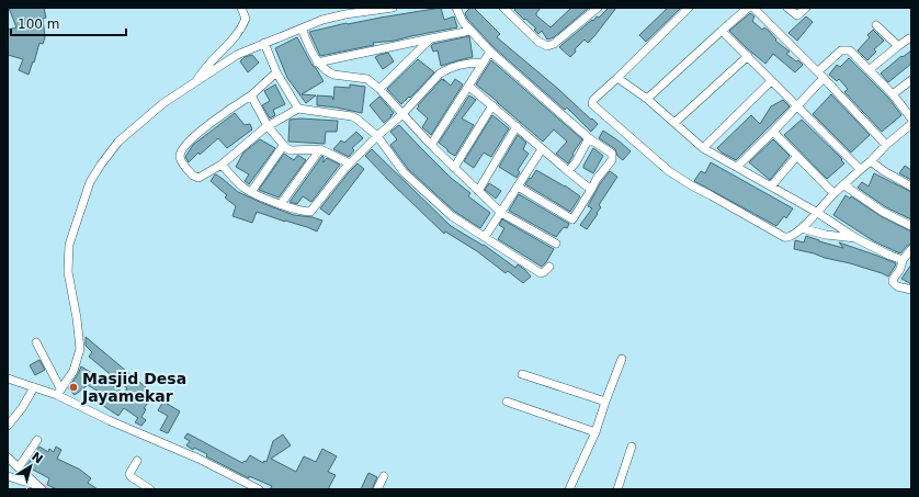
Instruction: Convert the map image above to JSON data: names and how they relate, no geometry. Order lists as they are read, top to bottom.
{
  "places": ["Masjid Desa Jayamekar"],
  "scale_bar": "100 m",
  "north": "top right"
}
